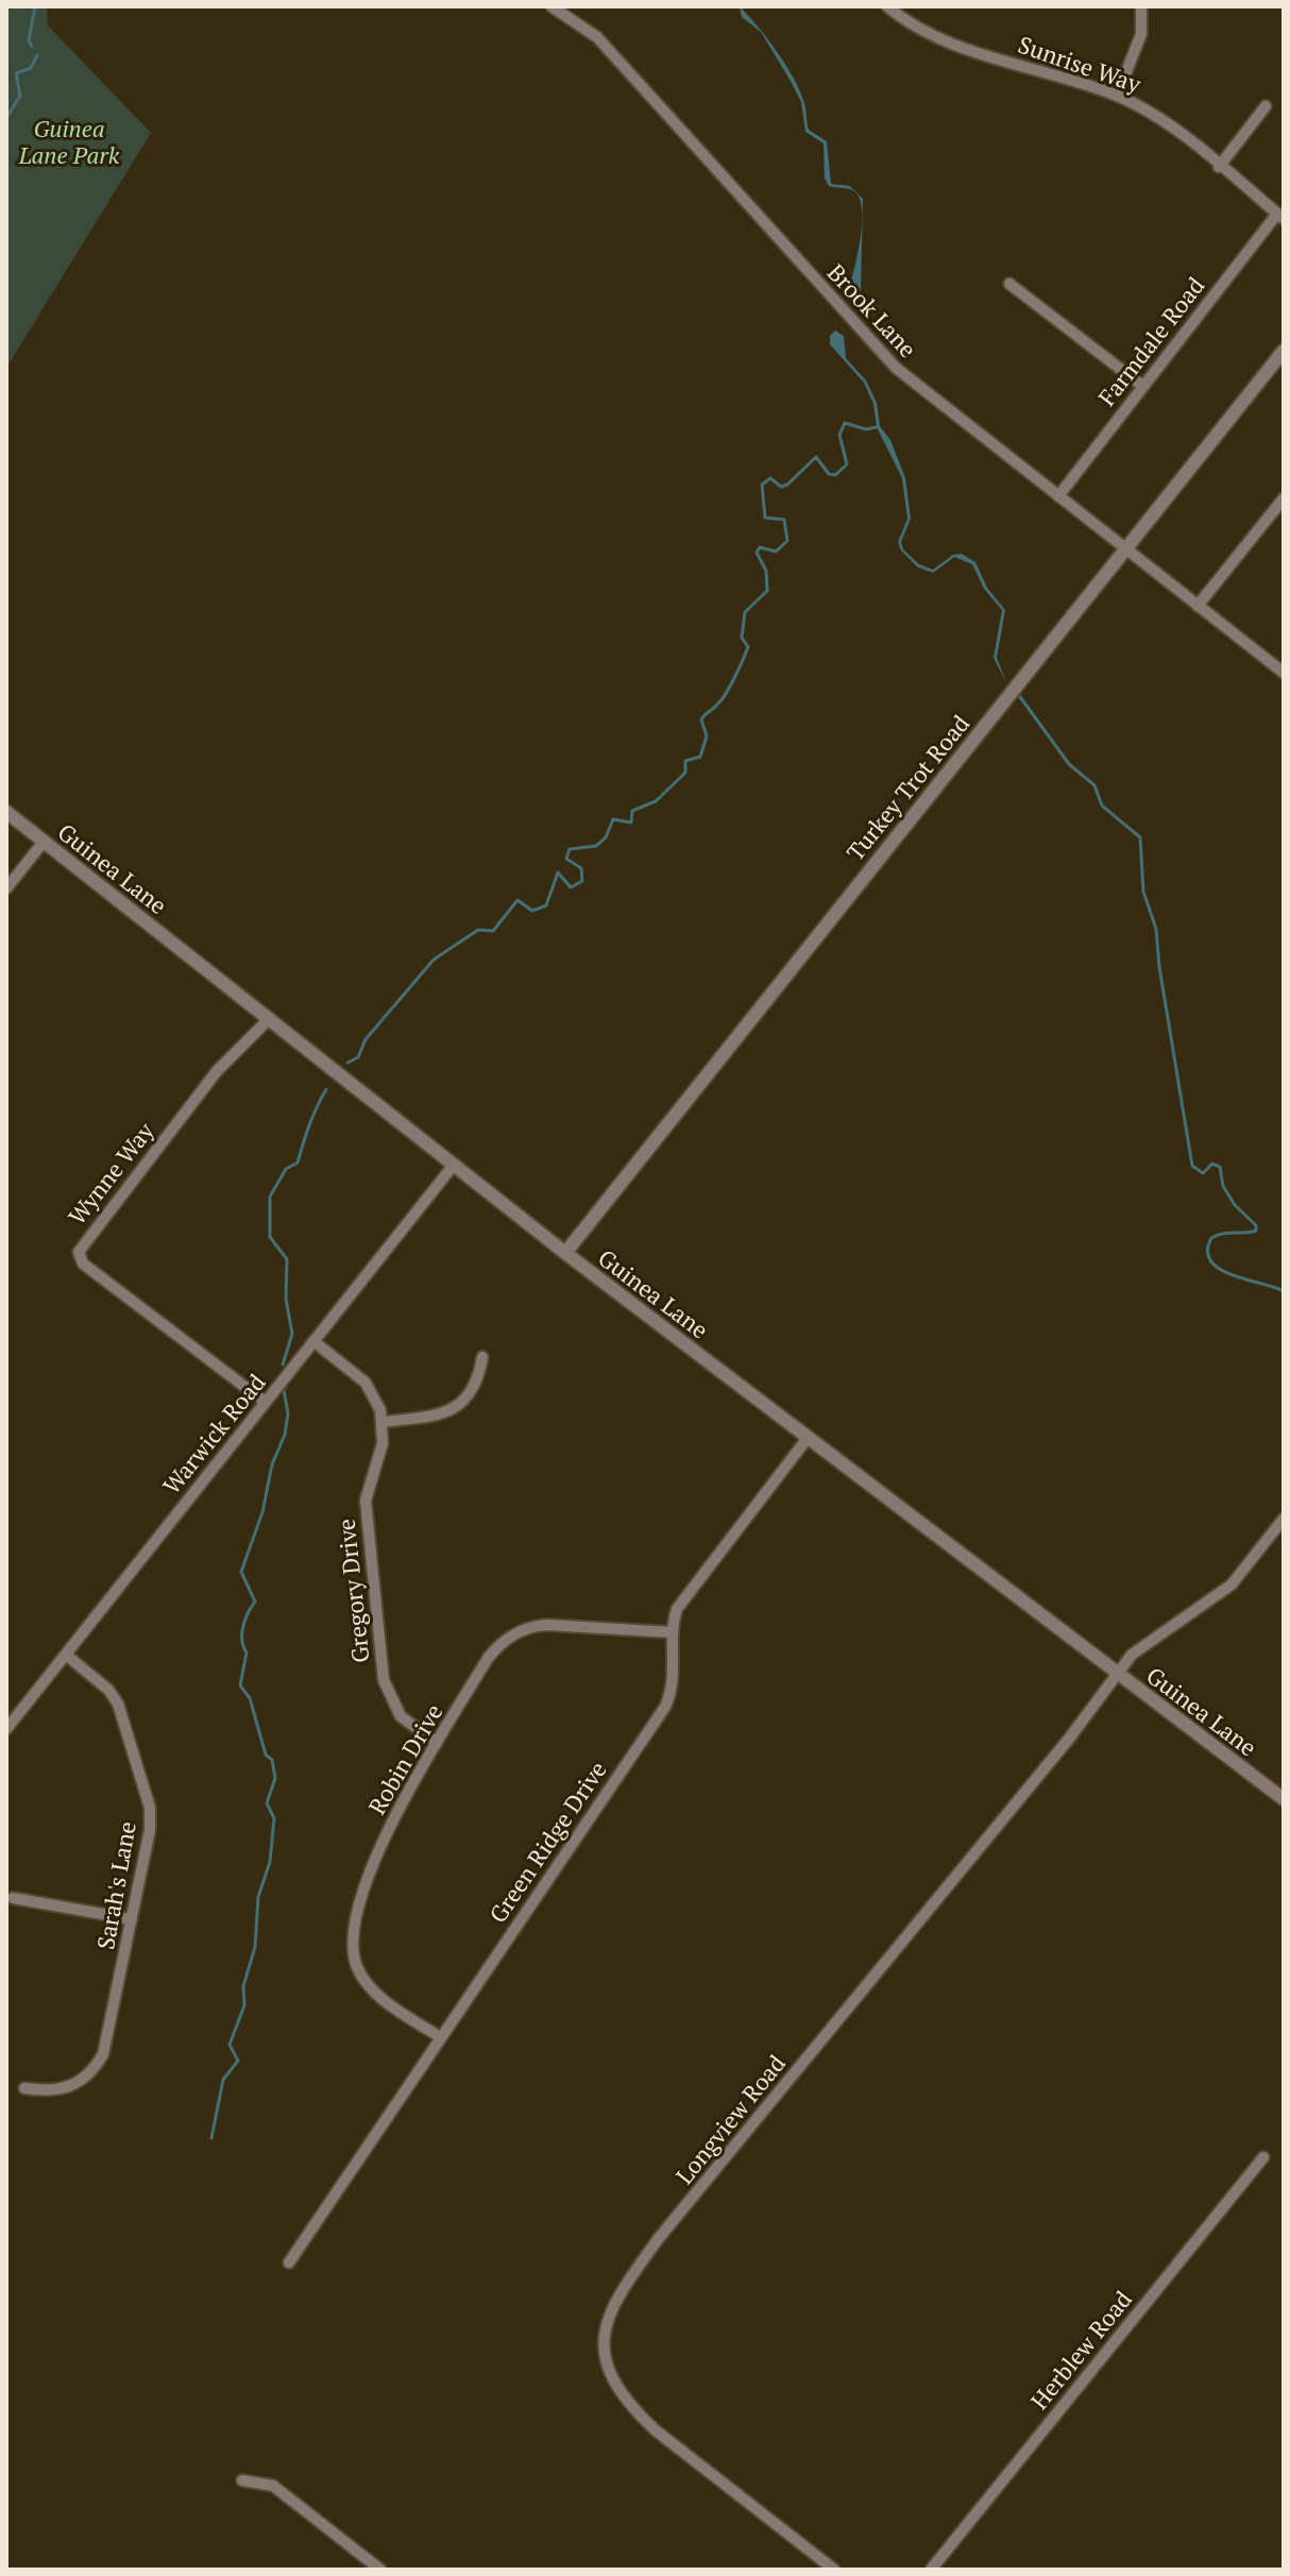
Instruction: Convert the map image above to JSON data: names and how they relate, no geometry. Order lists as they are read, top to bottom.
{
  "streets": {
    "street": [
      "Sunrise Way",
      "Brook Lane",
      "Farmdale Road",
      "Turkey Trot Road",
      "Guinea Lane",
      "Wynne Way",
      "Warwick Road",
      "Gregory Drive",
      "Robin Drive",
      "Green Ridge Drive",
      "Sarah's Lane",
      "Longview Road",
      "Herblew Road"
    ]
  },
  "crossings": [
    ["Sunrise Way", "Farmdale Road"],
    ["Brook Lane", "Farmdale Road"],
    ["Brook Lane", "Turkey Trot Road"],
    ["Turkey Trot Road", "Guinea Lane"],
    ["Guinea Lane", "Wynne Way"],
    ["Guinea Lane", "Warwick Road"],
    ["Guinea Lane", "Green Ridge Drive"],
    ["Guinea Lane", "Longview Road"],
    ["Wynne Way", "Warwick Road"],
    ["Warwick Road", "Sarah's Lane"],
    ["Gregory Drive", "Robin Drive"],
    ["Robin Drive", "Green Ridge Drive"]
  ],
  "parks": ["Guinea Lane Park"]
}
